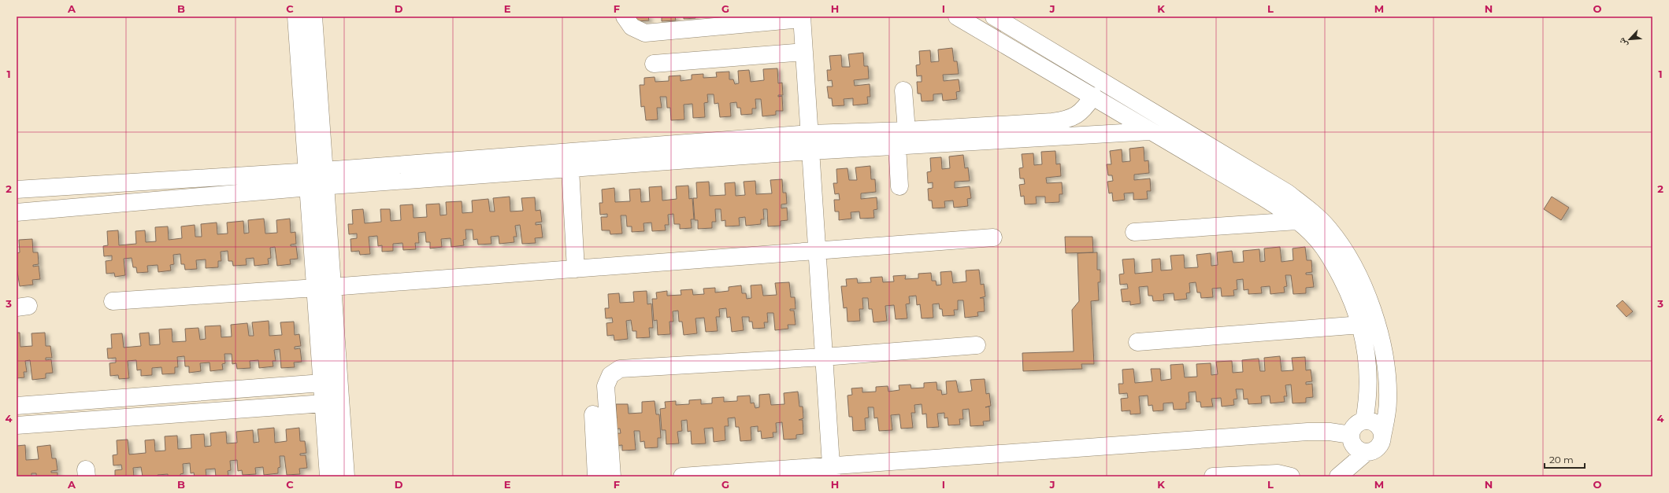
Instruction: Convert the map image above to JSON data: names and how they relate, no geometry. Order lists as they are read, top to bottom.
{
  "scale_bar": "20 m",
  "north": "bottom left",
  "grid": {
    "columns": [
      "A",
      "B",
      "C",
      "D",
      "E",
      "F",
      "G",
      "H",
      "I",
      "J",
      "K",
      "L",
      "M",
      "N",
      "O"
    ],
    "rows": [
      "1",
      "2",
      "3",
      "4"
    ]
  }
}
